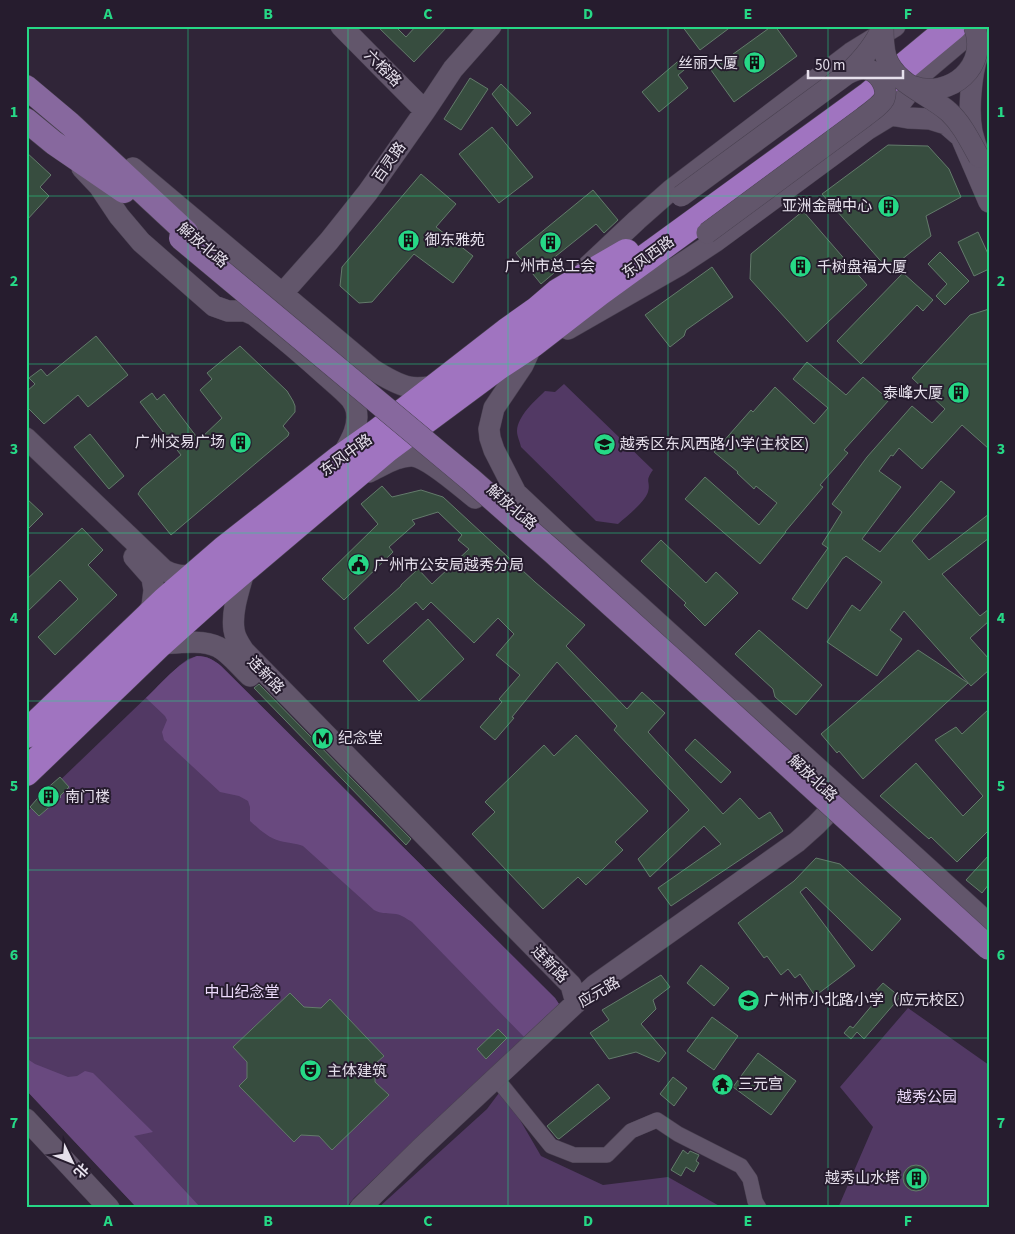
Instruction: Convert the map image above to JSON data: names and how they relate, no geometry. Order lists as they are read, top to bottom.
{
  "streets": {
    "highway": ["东风西路", "东风中路"],
    "main road": ["解放北路"],
    "street": [
      "六榕路",
      "百灵路",
      "连新路",
      "应元路"
    ]
  },
  "crossings": [
    ["六榕路", "百灵路"],
    ["解放北路", "东风西路"],
    ["解放北路", "东风中路"],
    ["解放北路", "应元路"],
    ["东风西路", "东风中路"],
    ["东风中路", "连新路"],
    ["连新路", "应元路"]
  ],
  "parks": ["中山纪念堂", "越秀公园"],
  "places": {
    "building": [
      "丝丽大厦",
      "亚洲金融中心",
      "御东雅苑",
      "广州市总工会",
      "千树盘福大厦",
      "泰峰大厦",
      "广州交易广场",
      "南门楼",
      "越秀山水塔"
    ],
    "school or university": ["越秀区东风西路小学(主校区)", "广州市小北路小学（应元校区）"],
    "public building": ["广州市公安局越秀分局"],
    "metro station": ["纪念堂"],
    "theatre": ["主体建筑"],
    "temple": ["三元宫"]
  },
  "scale_bar": "50 m",
  "north": "bottom right",
  "grid": {
    "columns": [
      "A",
      "B",
      "C",
      "D",
      "E",
      "F"
    ],
    "rows": [
      "1",
      "2",
      "3",
      "4",
      "5",
      "6",
      "7"
    ]
  }
}
